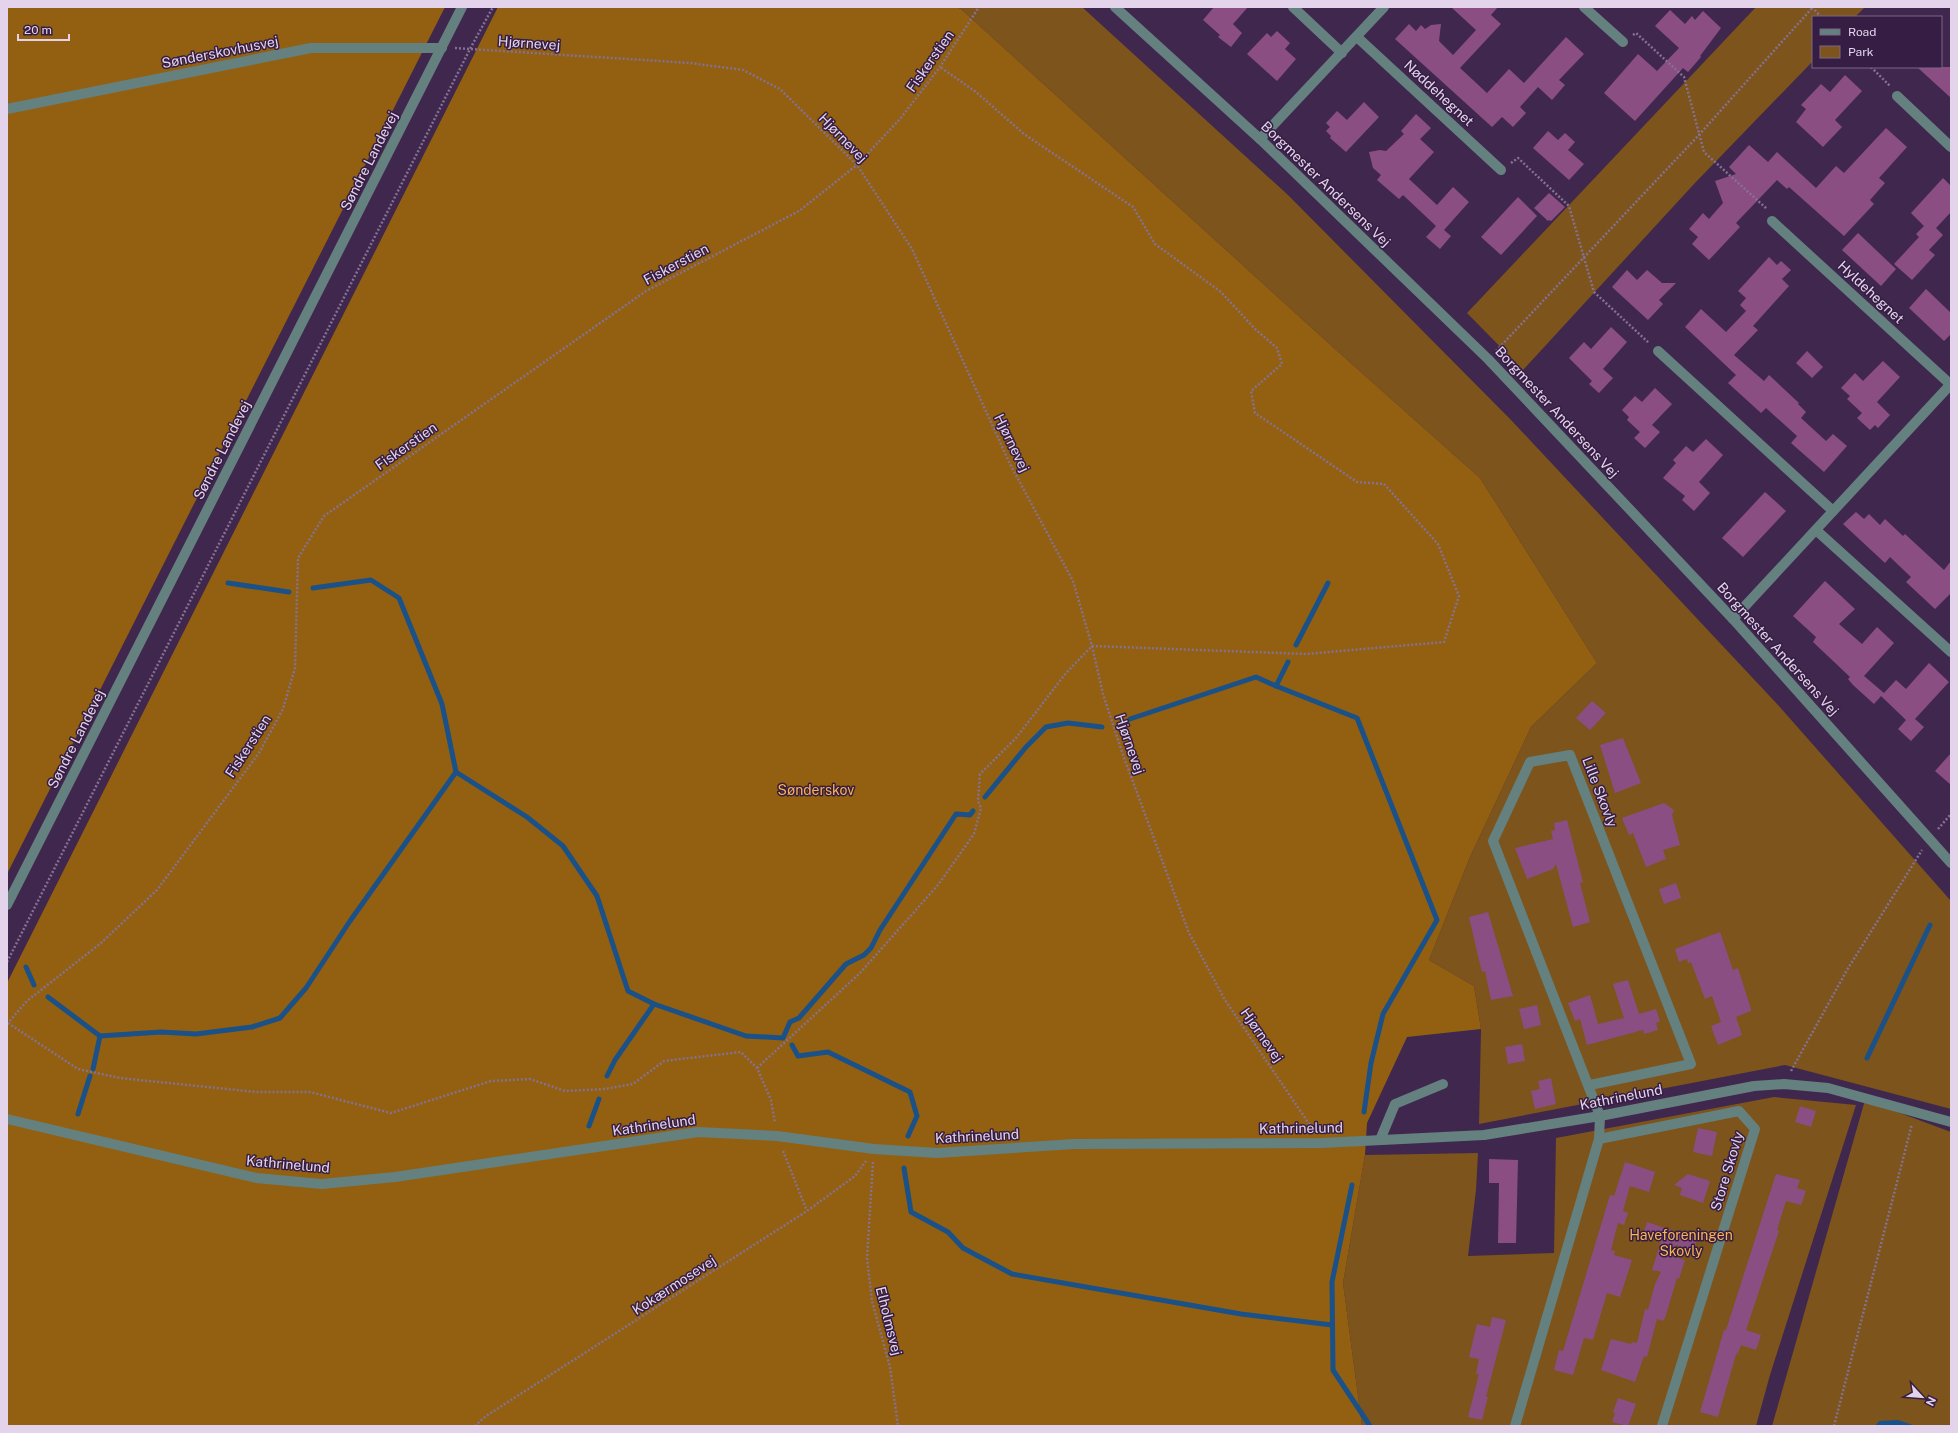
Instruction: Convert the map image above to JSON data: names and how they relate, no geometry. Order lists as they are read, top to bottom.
{
  "streets": {
    "street": [
      "Sønderskovhusvej",
      "Nøddehegnet",
      "Søndre Landevej",
      "Borgmester Andersens Vej",
      "Hyldehegnet",
      "Lille Skovly",
      "Kathrinelund",
      "Store Skovly"
    ],
    "path": [
      "Hjørnevej",
      "Fiskerstien",
      "Kokærmosevej",
      "Elholmsvej"
    ]
  },
  "crossings": [
    ["Hjørnevej", "Sønderskovhusvej"],
    ["Hjørnevej", "Fiskerstien"],
    ["Hjørnevej", "Søndre Landevej"],
    ["Hjørnevej", "Kathrinelund"],
    ["Sønderskovhusvej", "Søndre Landevej"],
    ["Borgmester Andersens Vej", "Hyldehegnet"],
    ["Lille Skovly", "Kathrinelund"],
    ["Kathrinelund", "Kokærmosevej"],
    ["Kathrinelund", "Elholmsvej"],
    ["Kokærmosevej", "Elholmsvej"]
  ],
  "parks": ["Sønderskov", "Haveforeningen Skovly"],
  "legend": ["Road", "Park"],
  "scale_bar": "20 m",
  "north": "bottom right"
}
